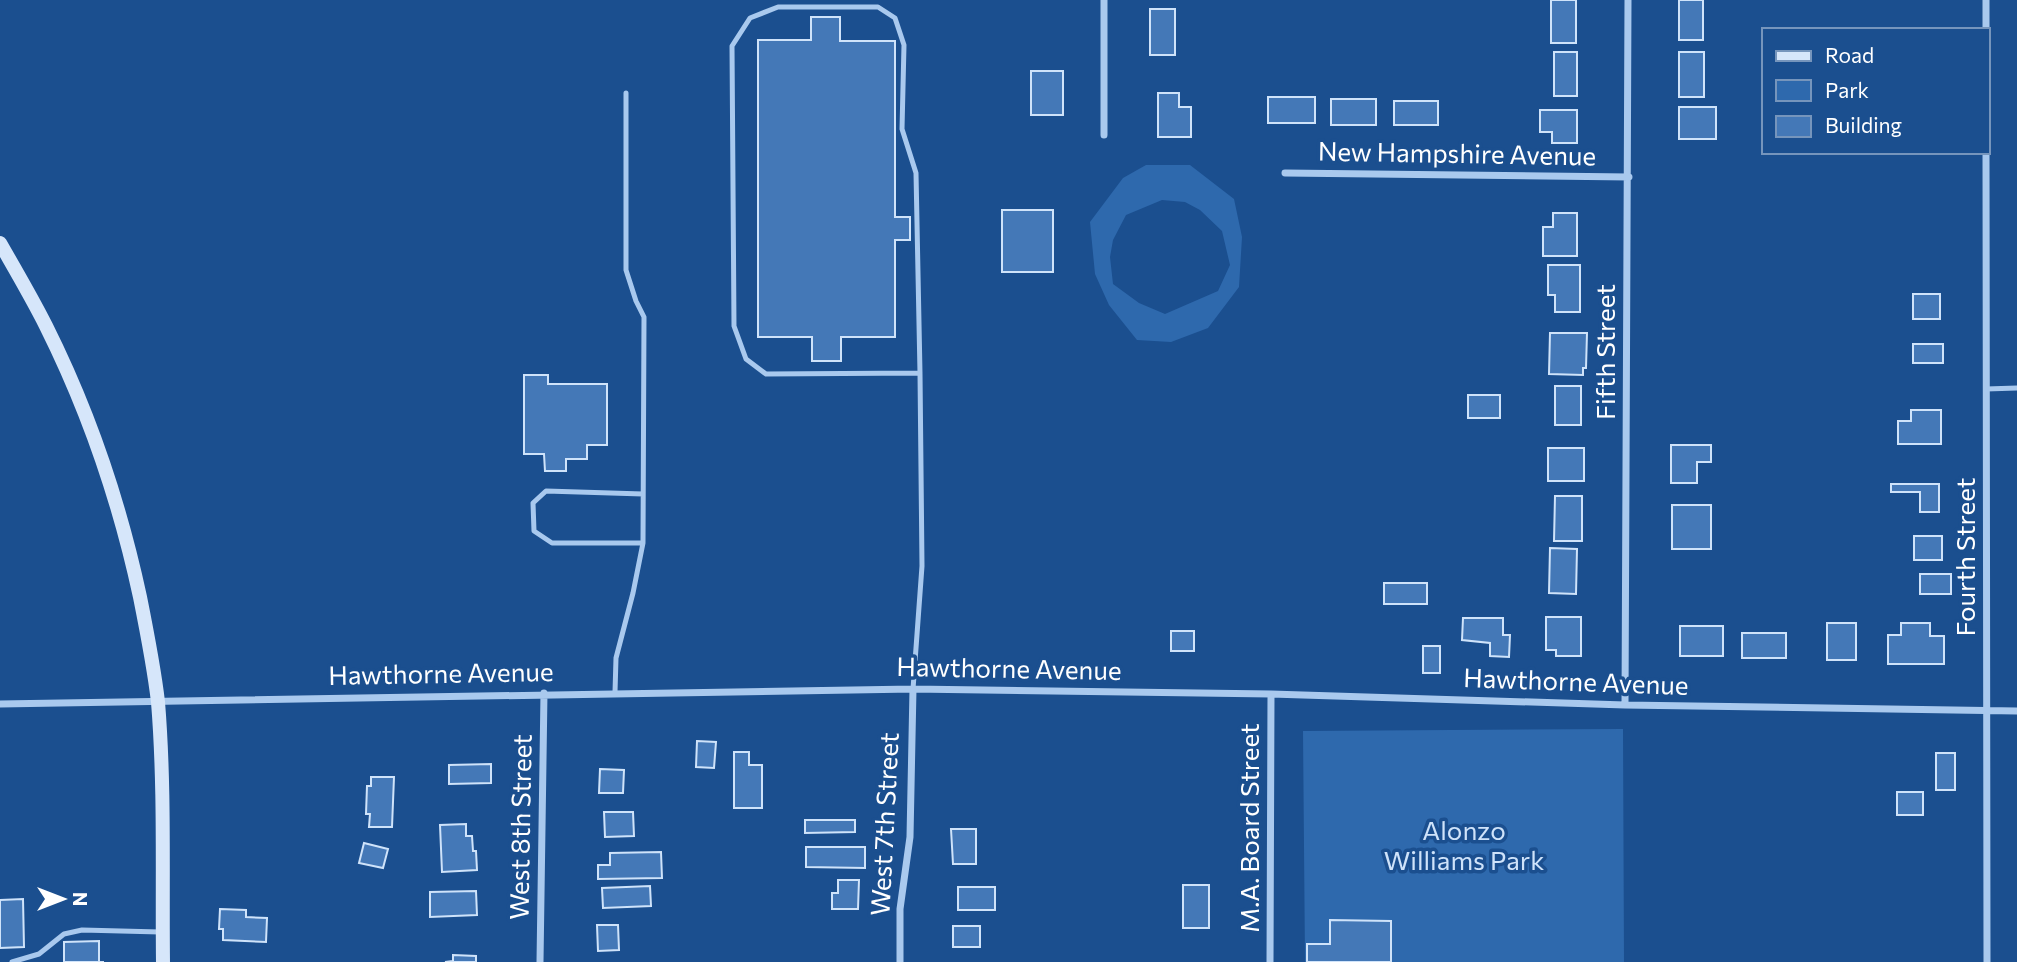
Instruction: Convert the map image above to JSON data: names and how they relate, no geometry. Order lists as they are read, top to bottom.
{
  "streets": {
    "street": [
      "New Hampshire Avenue",
      "Fifth Street",
      "Fourth Street",
      "Hawthorne Avenue",
      "West 7th Street",
      "West 8th Street",
      "M.A. Board Street"
    ]
  },
  "crossings": [
    ["New Hampshire Avenue", "Fifth Street"],
    ["Fifth Street", "Hawthorne Avenue"],
    ["Fourth Street", "Hawthorne Avenue"],
    ["Hawthorne Avenue", "West 7th Street"],
    ["Hawthorne Avenue", "West 8th Street"],
    ["Hawthorne Avenue", "M.A. Board Street"]
  ],
  "parks": ["Alonzo Williams Park"],
  "legend": ["Road", "Park", "Building"],
  "north": "right"
}
